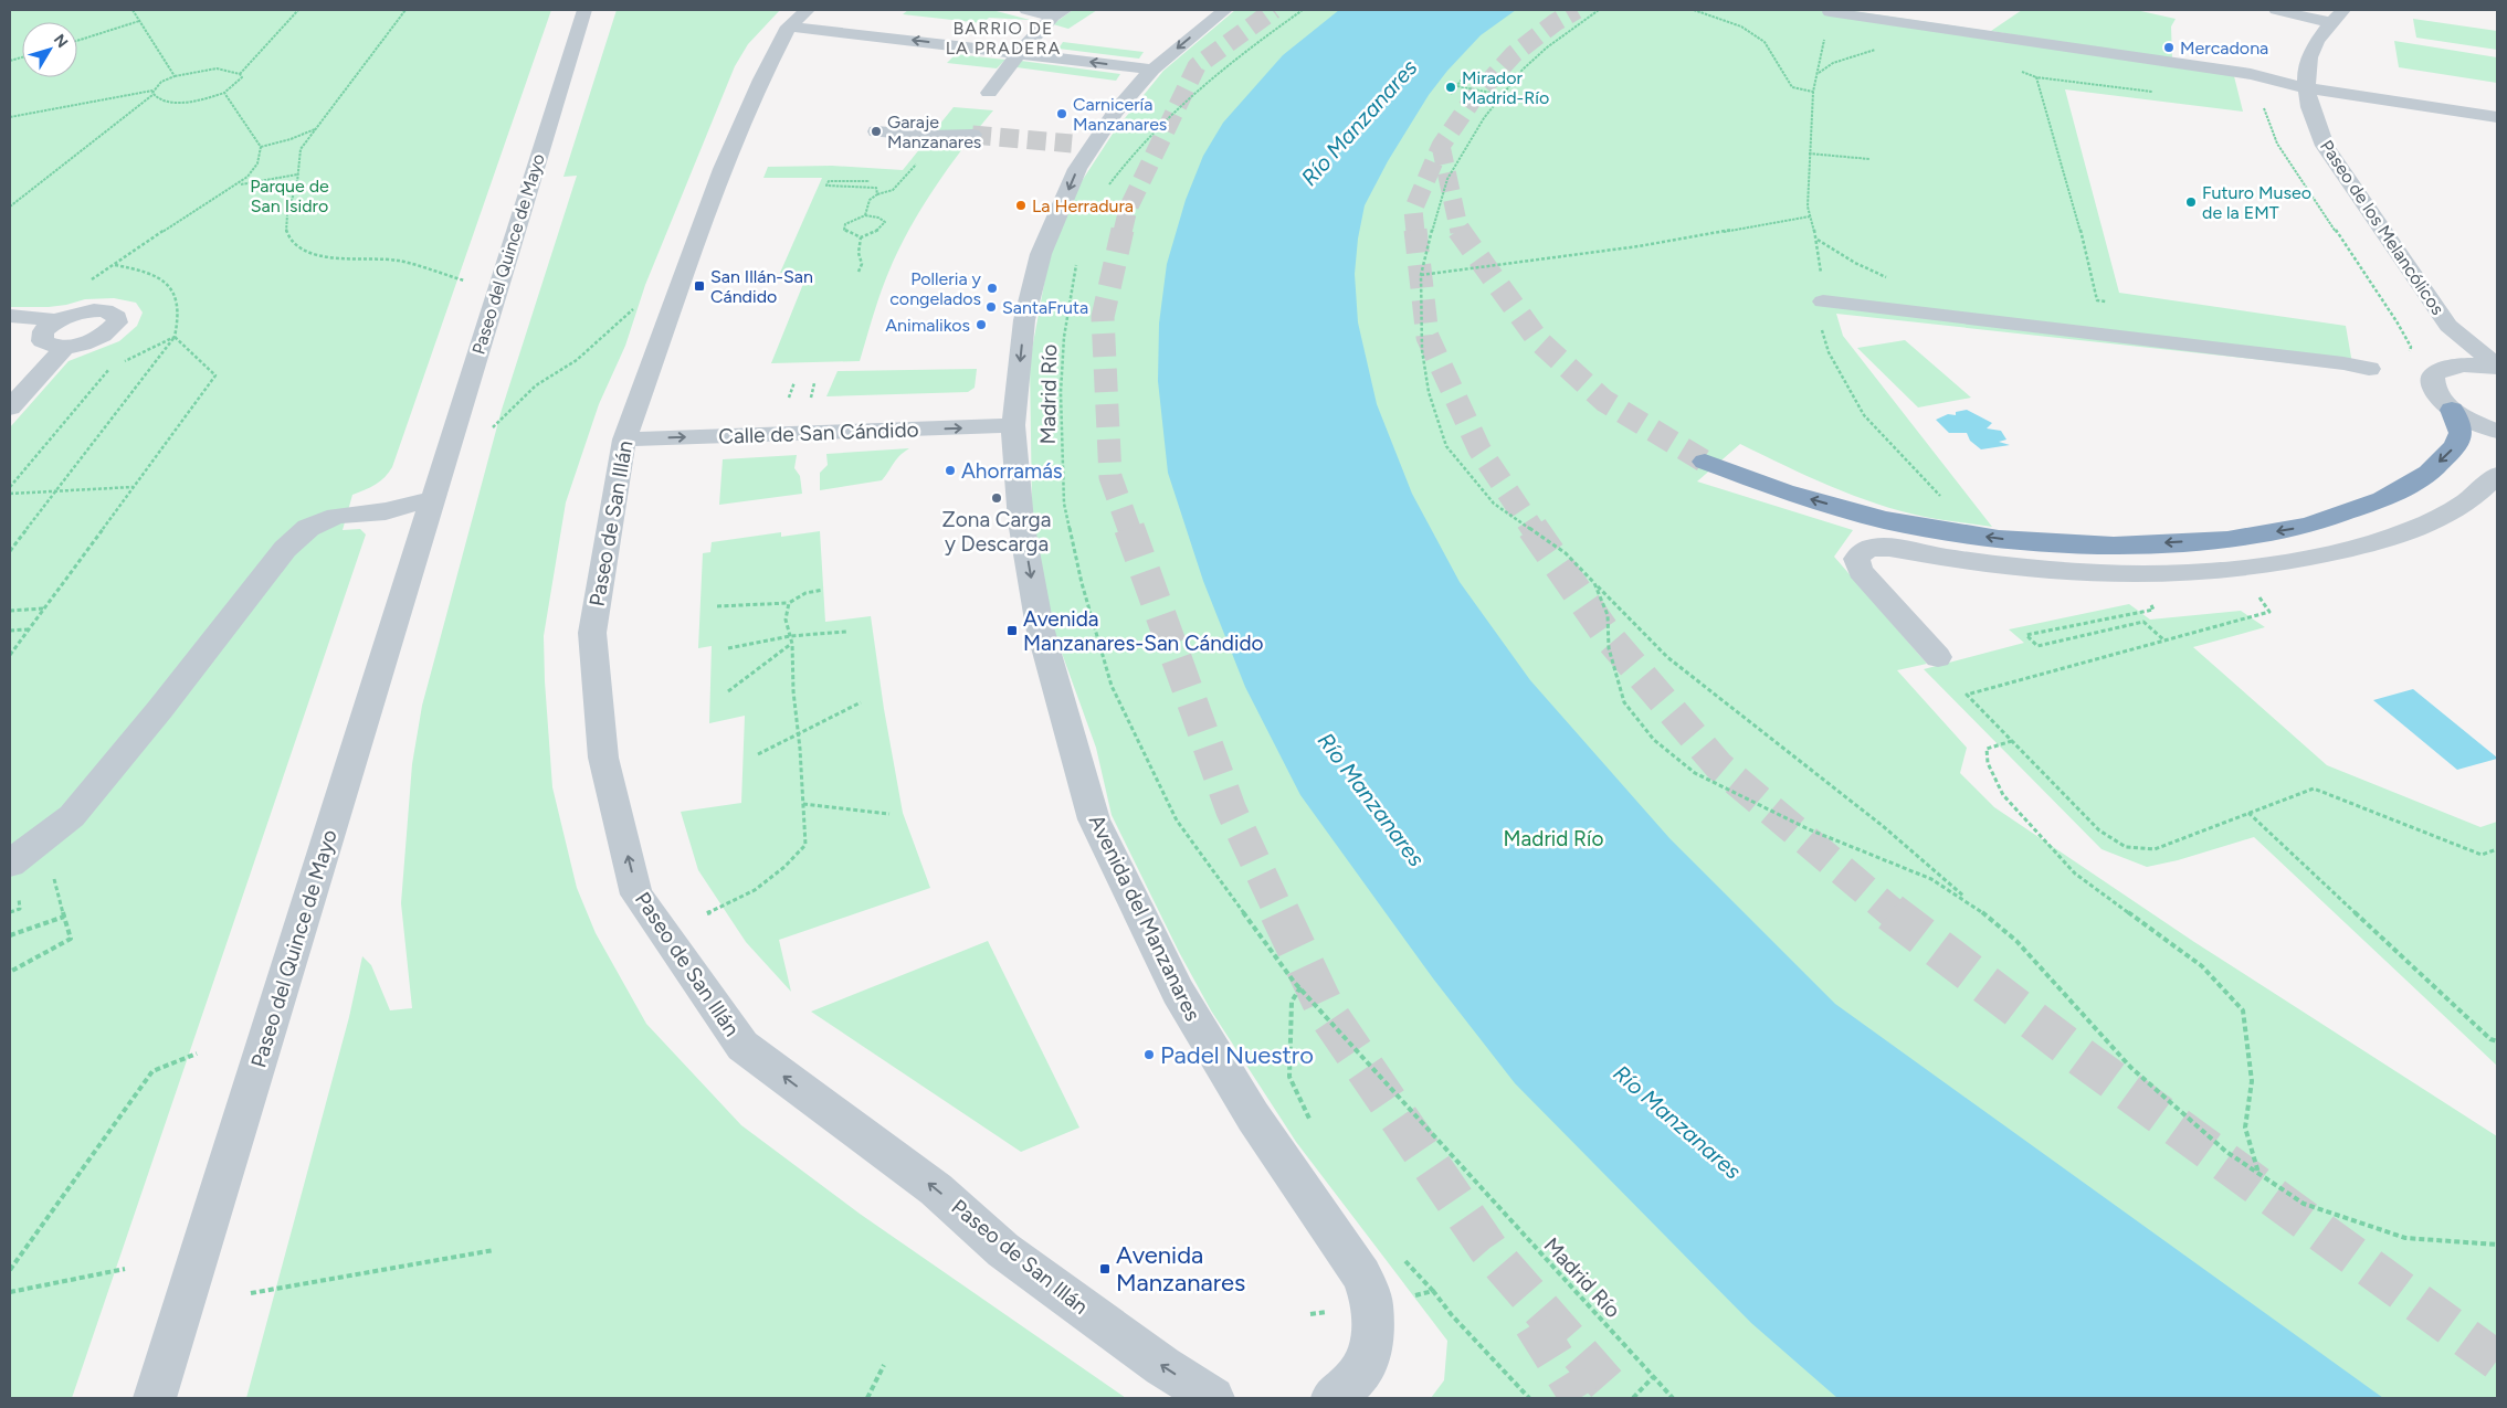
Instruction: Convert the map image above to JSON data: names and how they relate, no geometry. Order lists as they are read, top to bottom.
{
  "streets": {
    "street": [
      "Paseo de los Melancólicos",
      "Paseo del Quince de Mayo",
      "Calle de San Cándido",
      "Paseo de San Illán",
      "Avenida del Manzanares"
    ],
    "path": ["Madrid Río"]
  },
  "crossings": [
    ["Calle de San Cándido", "Paseo de San Illán"],
    ["Calle de San Cándido", "Avenida del Manzanares"]
  ],
  "one_way": ["Calle de San Cándido", "Paseo de San Illán", "Avenida del Manzanares"],
  "districts": ["BARRIO DE LA PRADERA"],
  "water": ["Río Manzanares"],
  "parks": ["Parque de San Isidro", "Madrid Río"],
  "places": {
    "other": [
      "Mercadona",
      "Mirador Madrid-Río",
      "Carnicería Manzanares",
      "Garaje Manzanares",
      "Futuro Museo de la EMT",
      "La Herradura",
      "Polleria y congelados",
      "SantaFruta",
      "Animalikos",
      "Ahorramás",
      "Zona Carga y Descarga",
      "Padel Nuestro"
    ],
    "transit": ["San Illán-San Cándido", "Avenida Manzanares-San Cándido", "Avenida Manzanares"]
  },
  "north": "top right"
}
